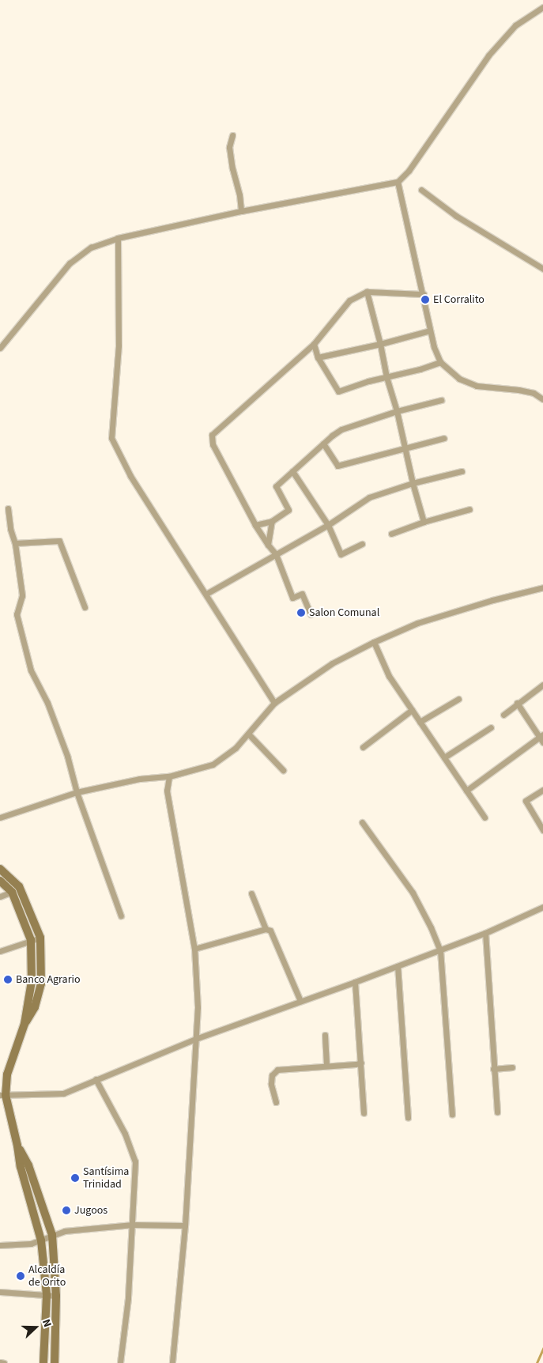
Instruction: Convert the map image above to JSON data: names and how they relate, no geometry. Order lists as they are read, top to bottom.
{
  "places": [
    "El Corralito",
    "Salon Comunal",
    "Banco Agrario",
    "Santísima Trinidad",
    "Jugoos",
    "Alcaldía de Orito"
  ],
  "north": "right"
}
